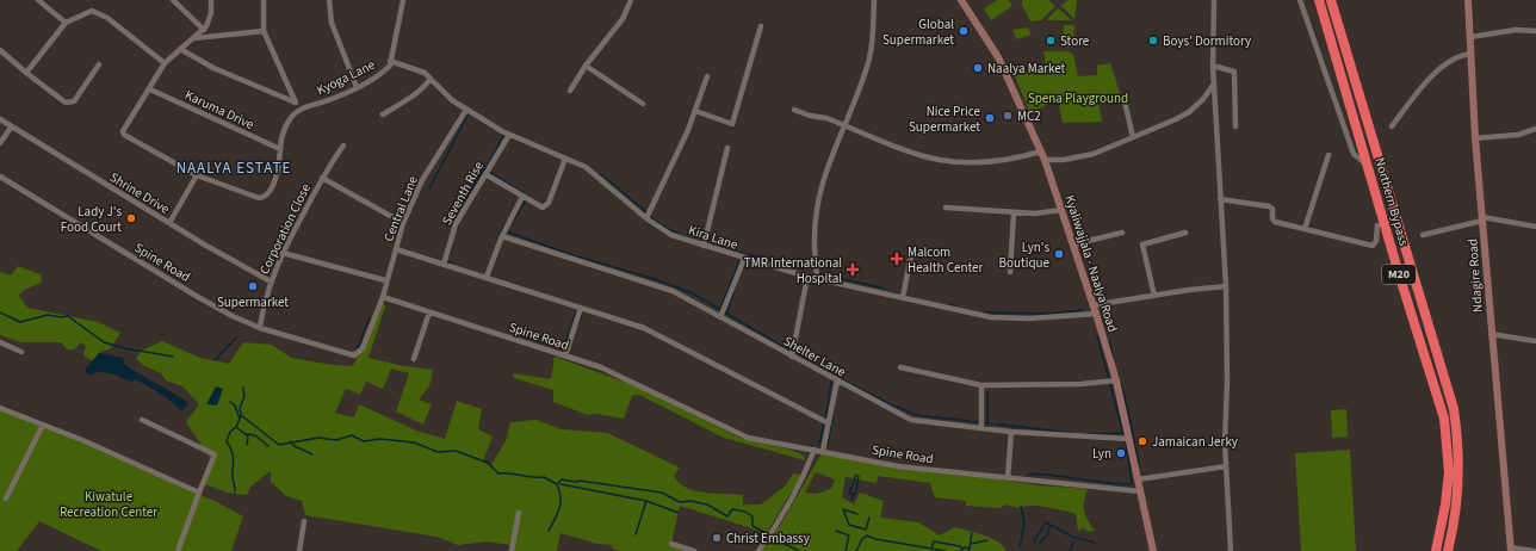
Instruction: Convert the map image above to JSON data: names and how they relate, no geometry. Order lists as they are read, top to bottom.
{
  "streets": {
    "highway": ["Northern Bypass", "M20"],
    "main road": ["Kyaliwajjala - Naalya Road", "Ndagire Road"],
    "street": [
      "Kyoga Lane",
      "Karuma Drive",
      "Shrine Drive",
      "Seventh Rise",
      "Central Lane",
      "Corporation Close",
      "Kira Lane",
      "Spine Road",
      "Shelter Lane"
    ]
  },
  "crossings": [
    ["Kyoga Lane", "Kira Lane"],
    ["Shrine Drive", "Corporation Close"],
    ["Seventh Rise", "Kira Lane"],
    ["Central Lane", "Kira Lane"],
    ["Central Lane", "Spine Road"],
    ["Corporation Close", "Spine Road"],
    ["Kira Lane", "Kyaliwajjala - Naalya Road"],
    ["Spine Road", "Kyaliwajjala - Naalya Road"],
    ["Kyaliwajjala - Naalya Road", "Shelter Lane"]
  ],
  "districts": ["NAALYA ESTATE"],
  "parks": ["Spena Playground", "Kiwatule Recreation Center"],
  "places": {
    "other": [
      "Global Supermarket",
      "Store",
      "Boys' Dormitory",
      "Naalya Market",
      "MC2",
      "Nice Price Supermarket",
      "Lady J's Food Court",
      "Lyn's Boutique",
      "Supermarket",
      "Jamaican Jerky",
      "Lyn",
      "Christ Embassy"
    ],
    "health": ["Malcom Health Center", "TMR International Hospital"]
  }
}
